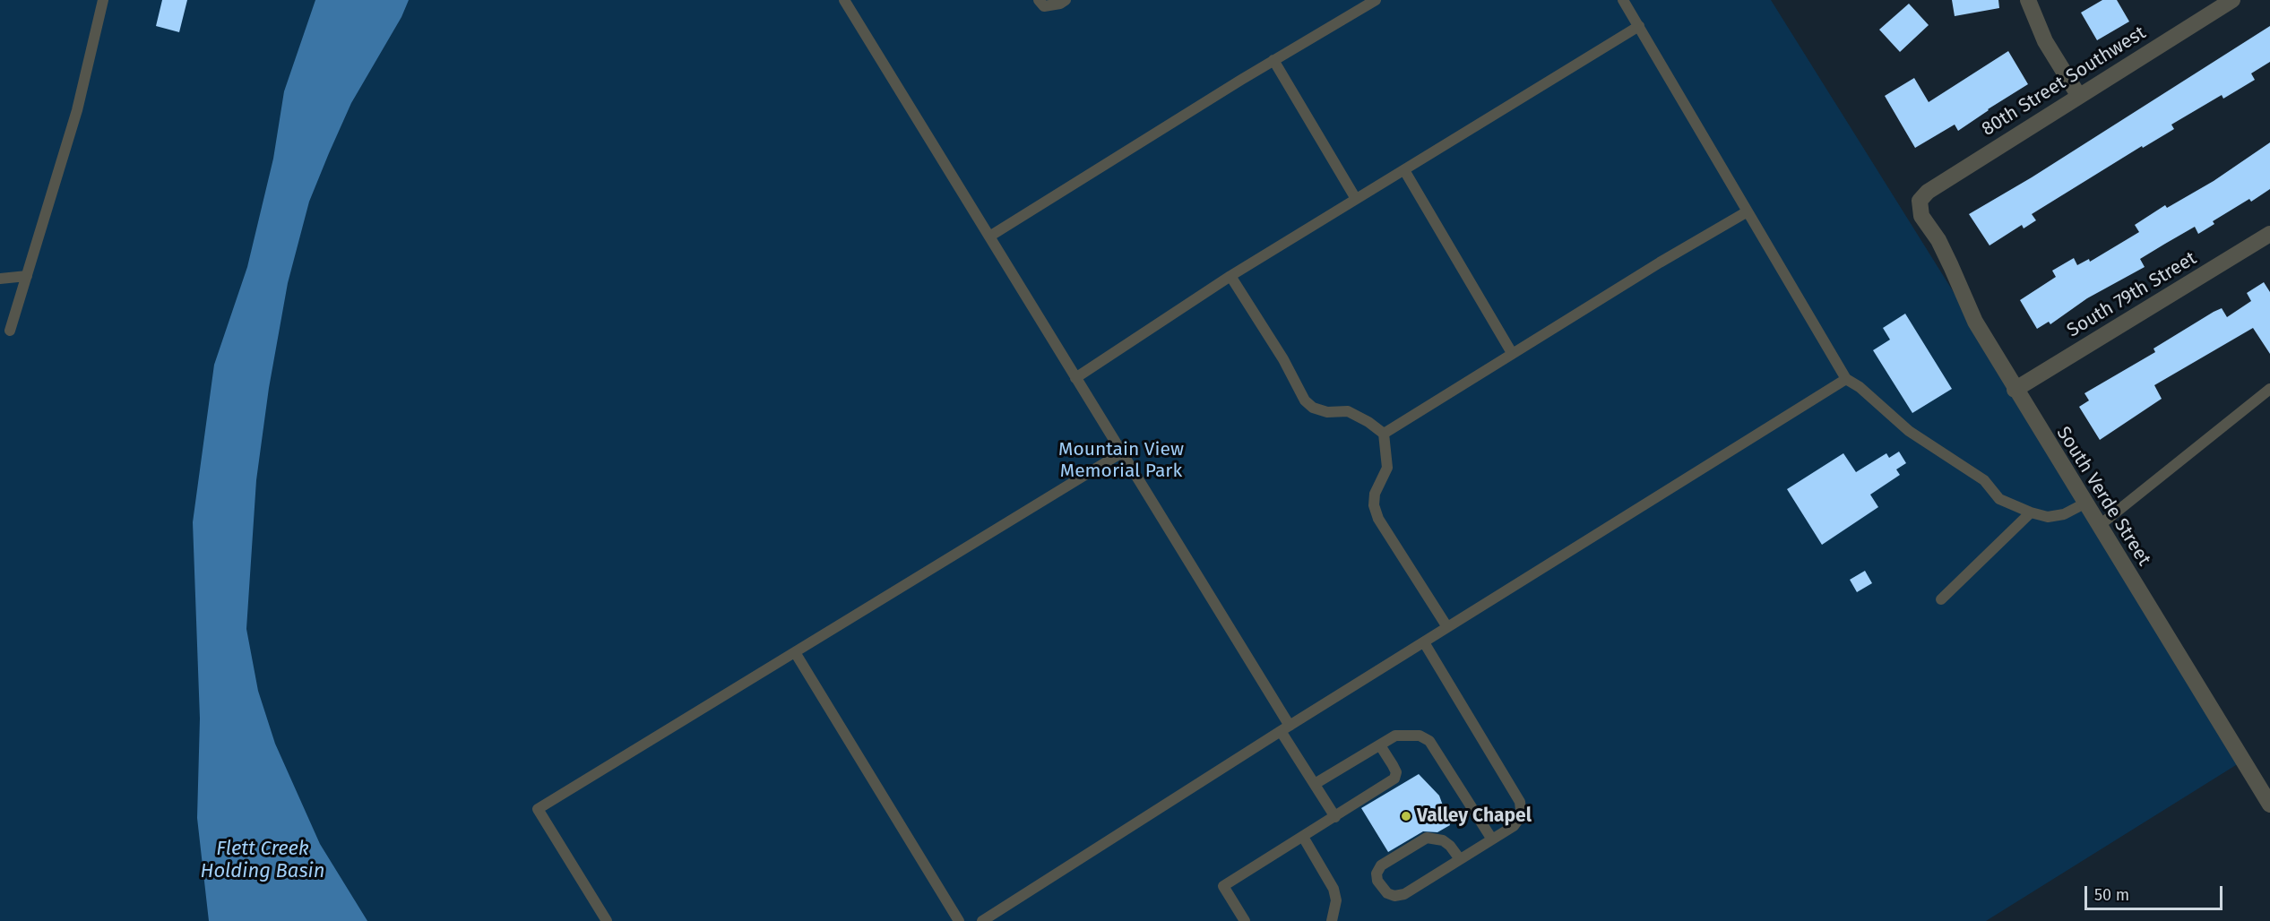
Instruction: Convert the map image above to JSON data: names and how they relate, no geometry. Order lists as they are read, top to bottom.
{
  "streets": {
    "street": ["80th Street Southwest", "South 79th Street", "South Verde Street"]
  },
  "crossings": [
    ["80th Street Southwest", "South Verde Street"],
    ["South 79th Street", "South Verde Street"]
  ],
  "water": ["Flett Creek Holding Basin"],
  "parks": ["Mountain View Memorial Park"],
  "places": ["Valley Chapel"],
  "scale_bar": "50 m"
}
